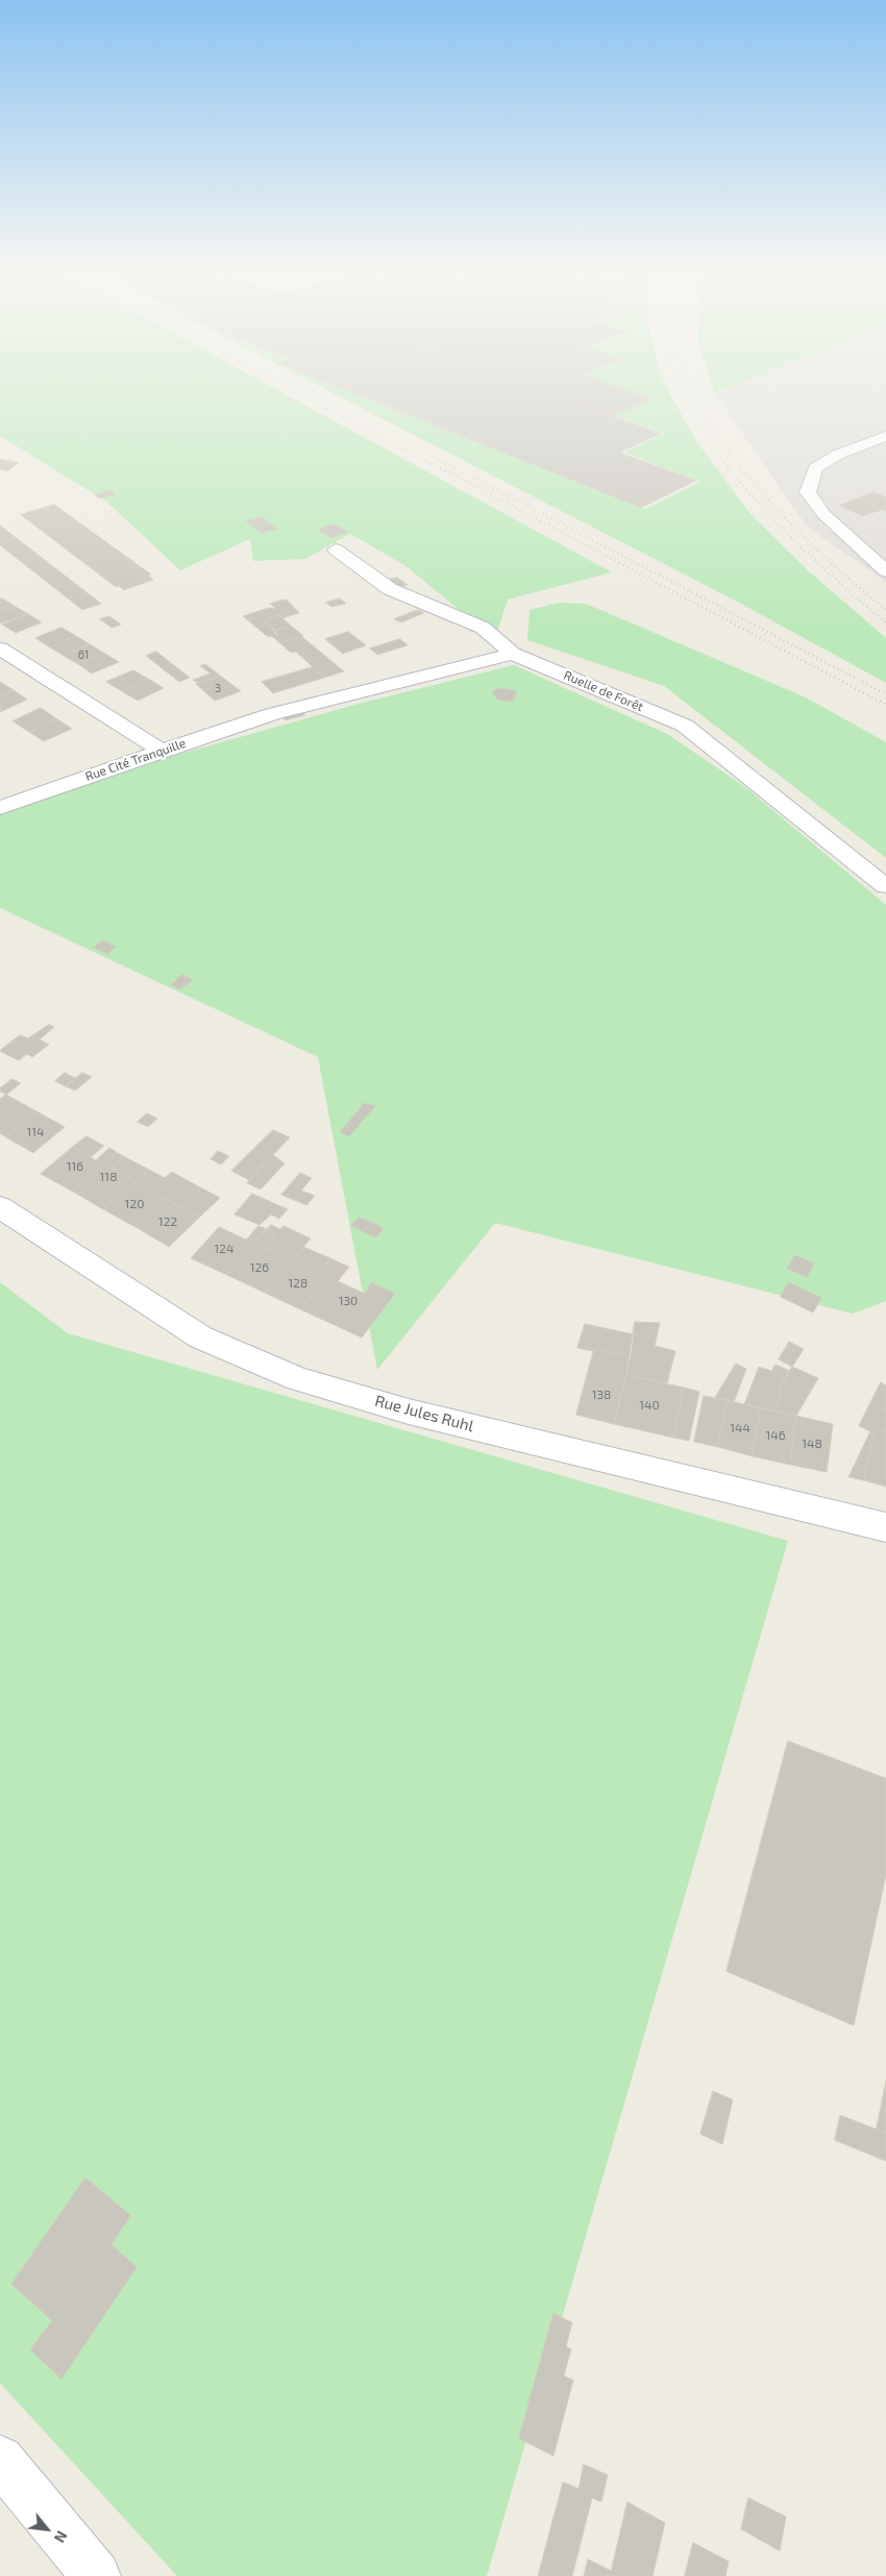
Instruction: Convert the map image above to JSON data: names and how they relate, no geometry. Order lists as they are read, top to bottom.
{
  "streets": {
    "street": ["Ruelle de Forêt", "Rue Cité Tranquille", "Rue Jules Ruhl"]
  },
  "crossings": [
    ["Ruelle de Forêt", "Rue Cité Tranquille"]
  ],
  "house_numbers": [
    "61",
    "3",
    "114",
    "116",
    "118",
    "120",
    "122",
    "124",
    "126",
    "128",
    "130",
    "138",
    "140",
    "144",
    "146",
    "148"
  ],
  "north": "bottom right"
}
